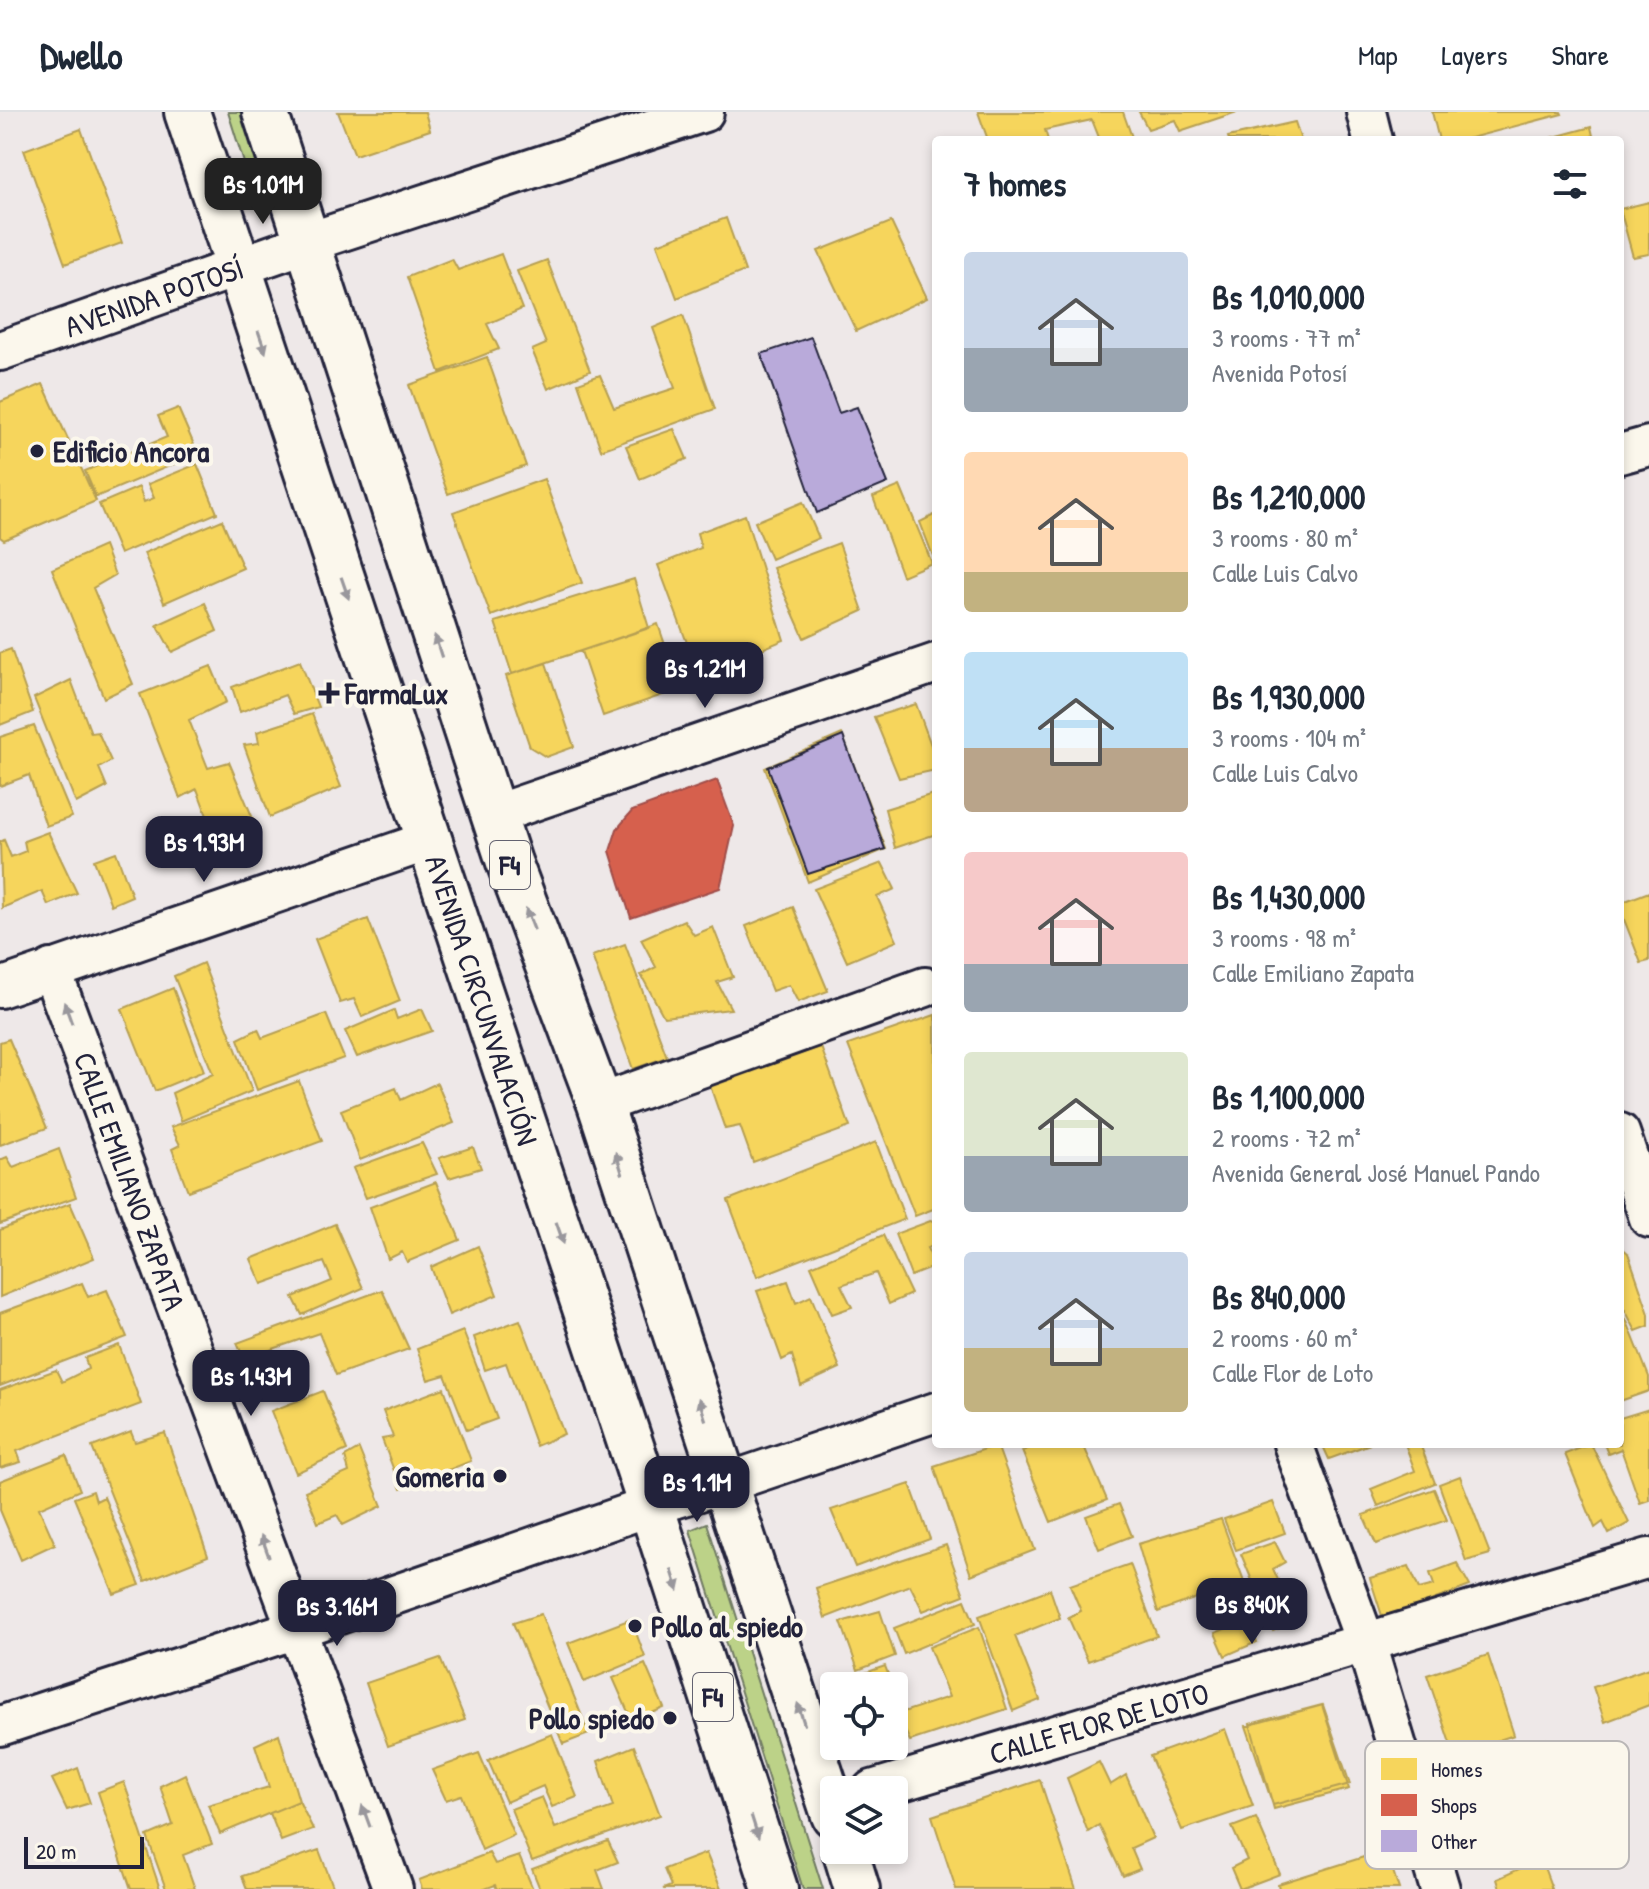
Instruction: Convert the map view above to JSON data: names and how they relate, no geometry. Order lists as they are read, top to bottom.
{
  "streets": {
    "highway": ["F4", "AVENIDA CIRCUNVALACIÓN"],
    "street": ["AVENIDA POTOSÍ", "CALLE EMILIANO ZAPATA", "CALLE FLOR DE LOTO"]
  },
  "crossings": [
    ["AVENIDA POTOSÍ", "F4"],
    ["AVENIDA POTOSÍ", "AVENIDA CIRCUNVALACIÓN"]
  ],
  "one_way": ["CALLE EMILIANO ZAPATA"],
  "places": {
    "other": [
      "Edificio Ancora",
      "Gomeria",
      "Pollo al spiedo",
      "Pollo spiedo"
    ],
    "health": ["FarmaLux"]
  },
  "legend": ["Homes", "Shops", "Other"],
  "scale_bar": "20 m",
  "page": {
    "header": "Dwello",
    "nav": ["Map", "Layers", "Share"],
    "heading": "7 homes",
    "price": [
      "Bs 1.01M",
      "Bs 1.21M",
      "Bs 1.93M",
      "Bs 1.43M",
      "Bs 1.1M",
      "Bs 840K",
      "Bs 3.16M"
    ],
    "list": [
      {
        "name": "Bs 1,010,000",
        "note": "3 rooms · 77 m² · Avenida Potosí"
      },
      {
        "name": "Bs 1,210,000",
        "note": "3 rooms · 80 m² · Calle Luis Calvo"
      },
      {
        "name": "Bs 1,930,000",
        "note": "3 rooms · 104 m² · Calle Luis Calvo"
      },
      {
        "name": "Bs 1,430,000",
        "note": "3 rooms · 98 m² · Calle Emiliano Zapata"
      },
      {
        "name": "Bs 1,100,000",
        "note": "2 rooms · 72 m² · Avenida General José Manuel Pando"
      },
      {
        "name": "Bs 840,000",
        "note": "2 rooms · 60 m² · Calle Flor de Loto"
      }
    ],
    "scale": "20 m"
  }
}
